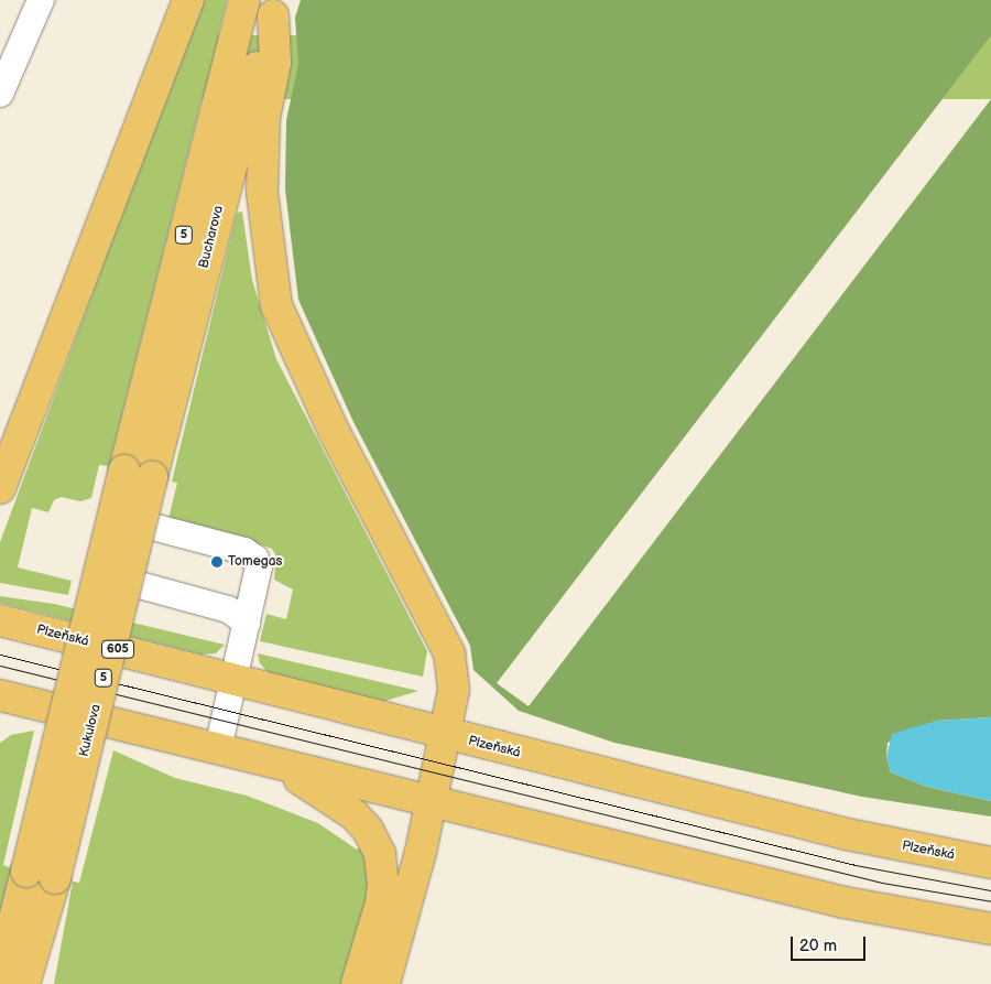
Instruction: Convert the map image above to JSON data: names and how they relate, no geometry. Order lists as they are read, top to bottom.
{
  "streets": {
    "main road": [
      "5",
      "Bucharova",
      "Plzeňská",
      "605",
      "Kukulova"
    ]
  },
  "crossings": [
    ["Bucharova", "Kukulova"]
  ],
  "places": ["Tomegas"],
  "scale_bar": "20 m"
}
